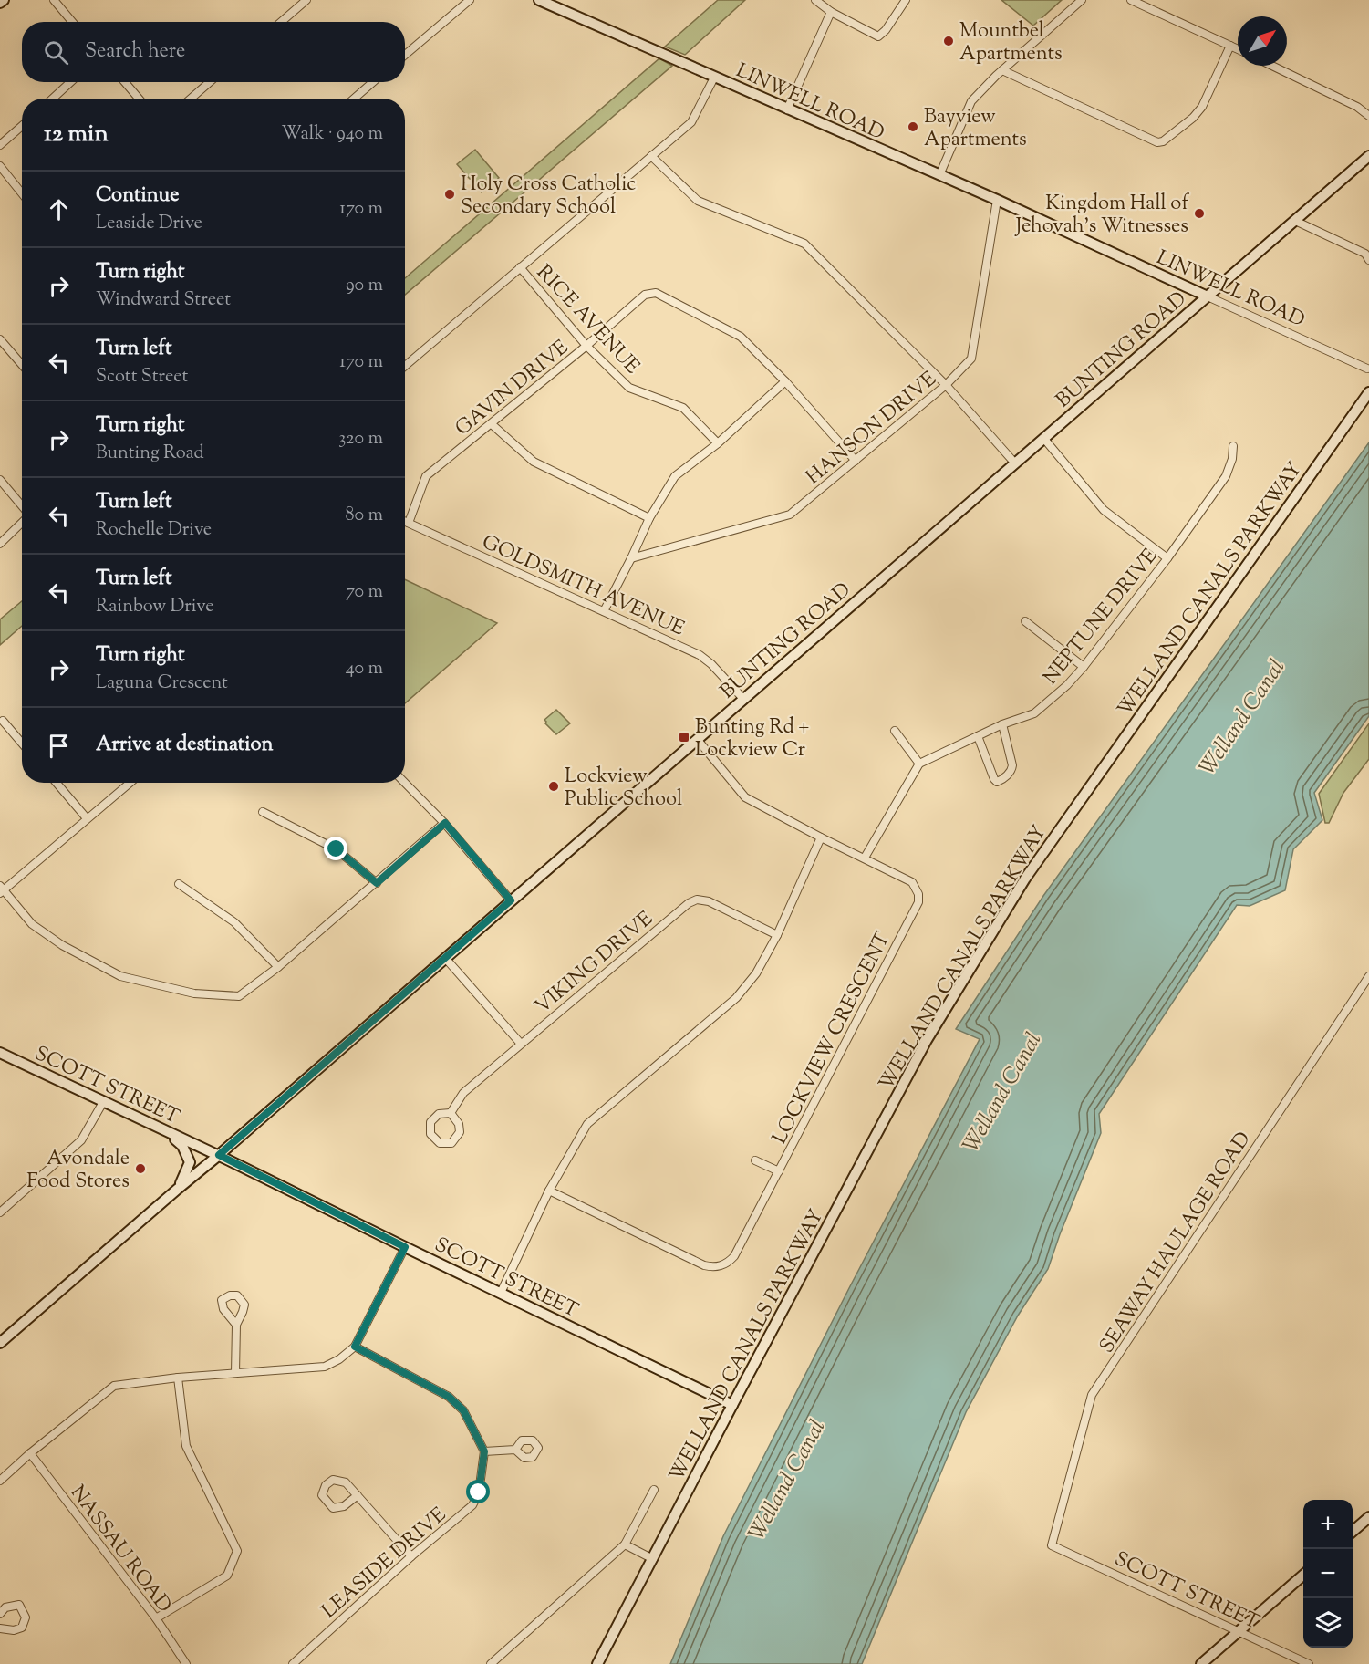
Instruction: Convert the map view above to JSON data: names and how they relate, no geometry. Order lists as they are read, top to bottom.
{
  "streets": {
    "main road": [
      "LINWELL ROAD",
      "BUNTING ROAD",
      "WELLAND CANALS PARKWAY",
      "SCOTT STREET"
    ],
    "street": [
      "RICE AVENUE",
      "GAVIN DRIVE",
      "HANSON DRIVE",
      "GOLDSMITH AVENUE",
      "NEPTUNE DRIVE",
      "VIKING DRIVE",
      "LOCKVIEW CRESCENT",
      "SEAWAY HAULAGE ROAD",
      "NASSAU ROAD",
      "LEASIDE DRIVE"
    ]
  },
  "crossings": [
    ["LINWELL ROAD", "BUNTING ROAD"],
    ["LINWELL ROAD", "HANSON DRIVE"],
    ["RICE AVENUE", "GAVIN DRIVE"],
    ["BUNTING ROAD", "GOLDSMITH AVENUE"],
    ["BUNTING ROAD", "LOCKVIEW CRESCENT"],
    ["BUNTING ROAD", "SCOTT STREET"],
    ["GAVIN DRIVE", "GOLDSMITH AVENUE"],
    ["WELLAND CANALS PARKWAY", "SCOTT STREET"],
    ["SCOTT STREET", "SEAWAY HAULAGE ROAD"]
  ],
  "water": ["Welland Canal"],
  "places": {
    "other": [
      "Mountbel Apartments",
      "Bayview Apartments",
      "Holy Cross Catholic Secondary School",
      "Kingdom Hall of Jehovah's Witnesses",
      "Lockview Public School",
      "Avondale Food Stores"
    ],
    "transit": ["Bunting Rd + Lockview Cr"]
  },
  "north": "top right",
  "page": {
    "search": "Search here",
    "heading": ["12 min", "Walk · 940 m"],
    "list": [
      ["Continue", "Leaside Drive", "170 m"],
      ["Turn right", "Windward Street", "90 m"],
      ["Turn left", "Scott Street", "170 m"],
      ["Turn right", "Bunting Road", "320 m"],
      ["Turn left", "Rochelle Drive", "80 m"],
      ["Turn left", "Rainbow Drive", "70 m"],
      ["Turn right", "Laguna Crescent", "40 m"],
      "Arrive at destination"
    ],
    "map_buttons": ["+", "−"]
  }
}
